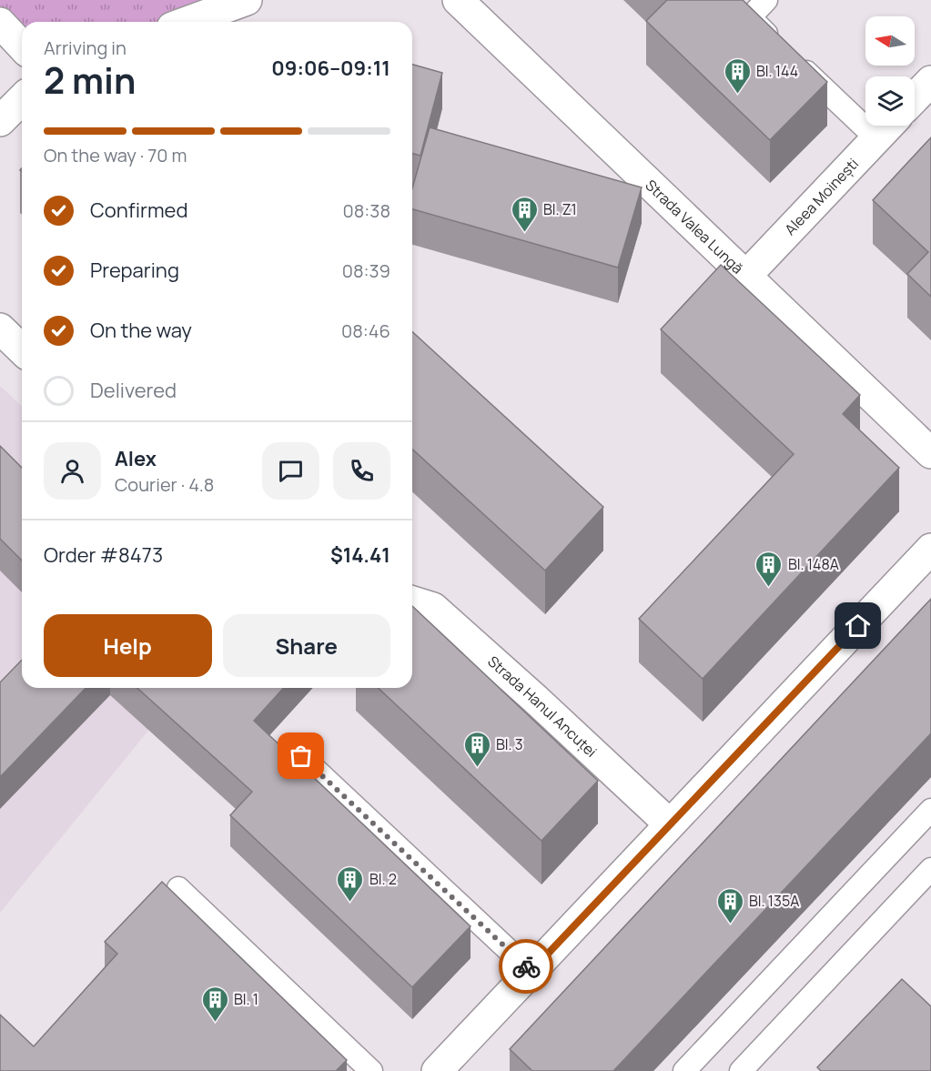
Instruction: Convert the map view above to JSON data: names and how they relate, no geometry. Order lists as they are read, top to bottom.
{
  "streets": {
    "street": ["Aleea Moinești", "Strada Valea Lungă", "Strada Hanul Ancuței"]
  },
  "crossings": [
    ["Aleea Moinești", "Strada Valea Lungă"]
  ],
  "places": {
    "building": [
      "Bl. 144",
      "Bl. Z1",
      "Bl. 148A",
      "Bl. 3",
      "Bl. 2",
      "Bl. 135A",
      "Bl. 1"
    ]
  },
  "north": "left",
  "page": {
    "heading": ["2 min", "Arriving in", "09:06–09:11"],
    "panel": [
      "Alex",
      "Courier · 4.8",
      "Order #8473",
      "$14.41"
    ],
    "bar": "On the way · 70 m",
    "list": [
      ["Confirmed", "08:38"],
      ["Preparing", "08:39"],
      ["On the way", "08:46"],
      "Delivered"
    ],
    "buttons": ["Help", "Share"]
  }
}
